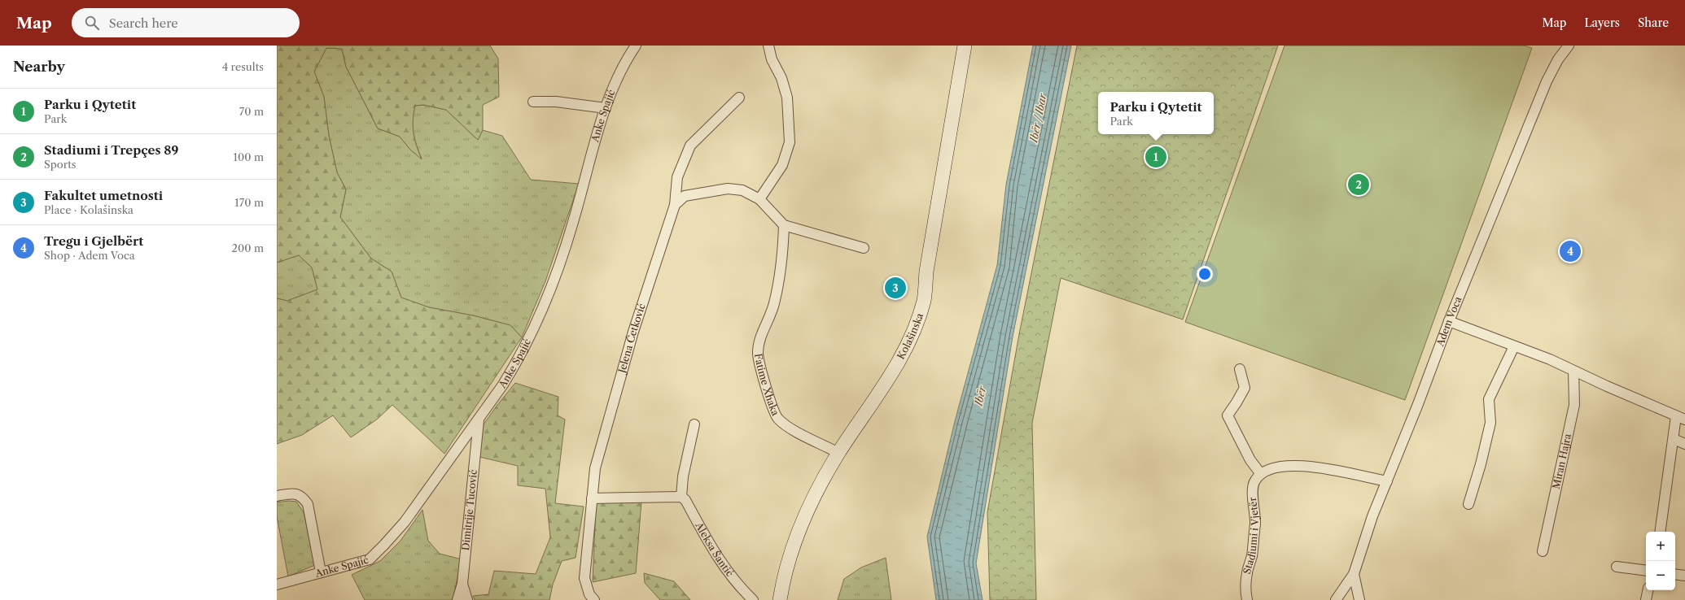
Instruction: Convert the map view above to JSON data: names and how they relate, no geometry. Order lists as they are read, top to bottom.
{
  "streets": {
    "main road": ["Kolašinska"],
    "street": [
      "Anke Spajić",
      "Adem Voca",
      "Jelena Ćetković",
      "Fatime Xhaka",
      "Miran Hajra",
      "Dimitrije Tucović",
      "Stadiumi i Vjetër",
      "Aleksa Šantić"
    ]
  },
  "crossings": [
    ["Anke Spajić", "Dimitrije Tucović"],
    ["Kolašinska", "Fatime Xhaka"]
  ],
  "water": ["Ibër / Ibar", "Ibër"],
  "page": {
    "header": "Map",
    "search": "Search here",
    "nav": ["Map", "Layers", "Share"],
    "heading": ["Nearby", "4 results"],
    "list": [
      {
        "mark": "1",
        "name": "Parku i Qytetit",
        "note": "Park",
        "value": "70 m"
      },
      {
        "mark": "2",
        "name": "Stadiumi i Trepçes 89",
        "note": "Sports",
        "value": "100 m"
      },
      {
        "mark": "3",
        "name": "Fakultet umetnosti",
        "note": "Place · Kolašinska",
        "value": "170 m"
      },
      {
        "mark": "4",
        "name": "Tregu i Gjelbërt",
        "note": "Shop · Adem Voca",
        "value": "200 m"
      }
    ],
    "popup": ["Parku i Qytetit", "Park"],
    "pins": [
      "1",
      "2",
      "4",
      "3"
    ],
    "map_buttons": ["+", "−"]
  }
}
